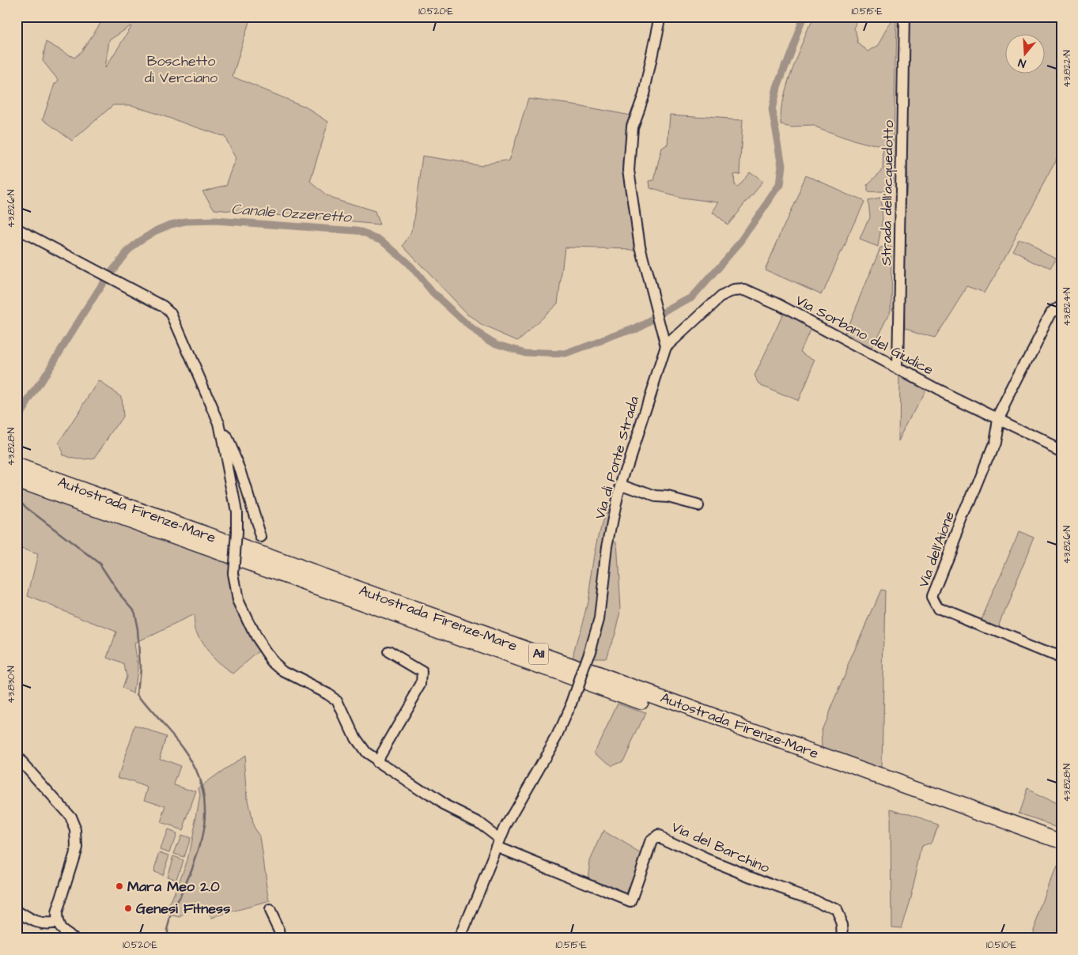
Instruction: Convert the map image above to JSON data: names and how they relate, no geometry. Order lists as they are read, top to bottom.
{
  "streets": {
    "highway": ["Autostrada Firenze-Mare", "A11"],
    "street": [
      "Strada dell'acquedotto",
      "Via Sorbano del Giudice",
      "Via di Ponte Strada",
      "Via dell'Aione",
      "Via del Barchino"
    ]
  },
  "crossings": [
    ["Strada dell'acquedotto", "Via Sorbano del Giudice"],
    ["Via Sorbano del Giudice", "Via di Ponte Strada"],
    ["Via Sorbano del Giudice", "Via dell'Aione"],
    ["Via di Ponte Strada", "Via del Barchino"]
  ],
  "water": ["Canale Ozzeretto"],
  "parks": ["Boschetto di Verciano"],
  "places": ["Mara Meo 2.0", "Genesi Fitness"],
  "north": "bottom",
  "coordinates": [
    "10.520°E",
    "10.515°E",
    "43.822°N",
    "43.826°N",
    "43.824°N",
    "43.828°N",
    "43.830°N",
    "10.510°E"
  ]
}
